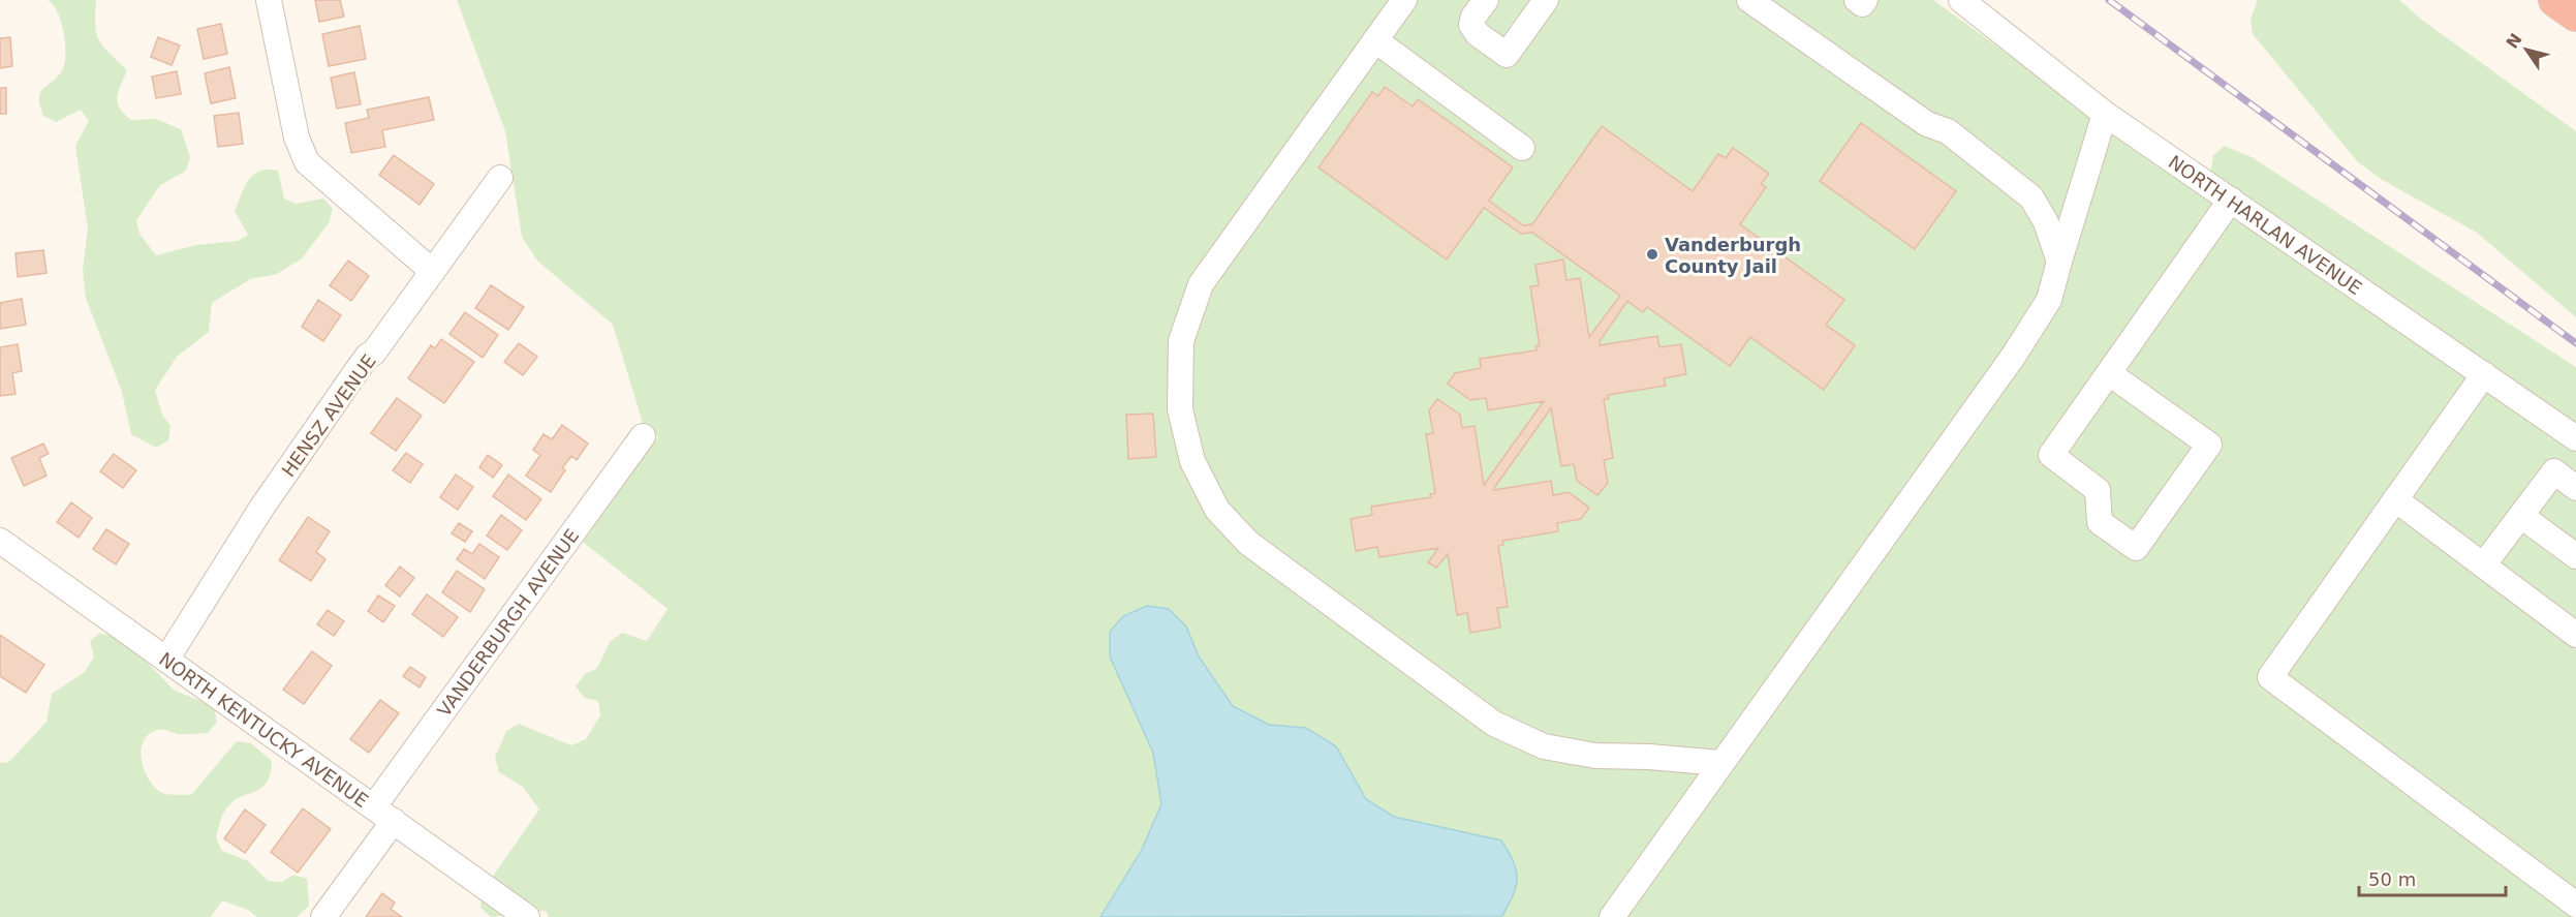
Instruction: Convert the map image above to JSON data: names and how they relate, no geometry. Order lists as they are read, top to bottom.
{
  "streets": {
    "street": [
      "NORTH HARLAN AVENUE",
      "HENSZ AVENUE",
      "VANDERBURGH AVENUE",
      "NORTH KENTUCKY AVENUE"
    ]
  },
  "crossings": [
    ["HENSZ AVENUE", "NORTH KENTUCKY AVENUE"],
    ["VANDERBURGH AVENUE", "NORTH KENTUCKY AVENUE"]
  ],
  "places": ["Vanderburgh County Jail"],
  "scale_bar": "50 m",
  "north": "top left"
}
